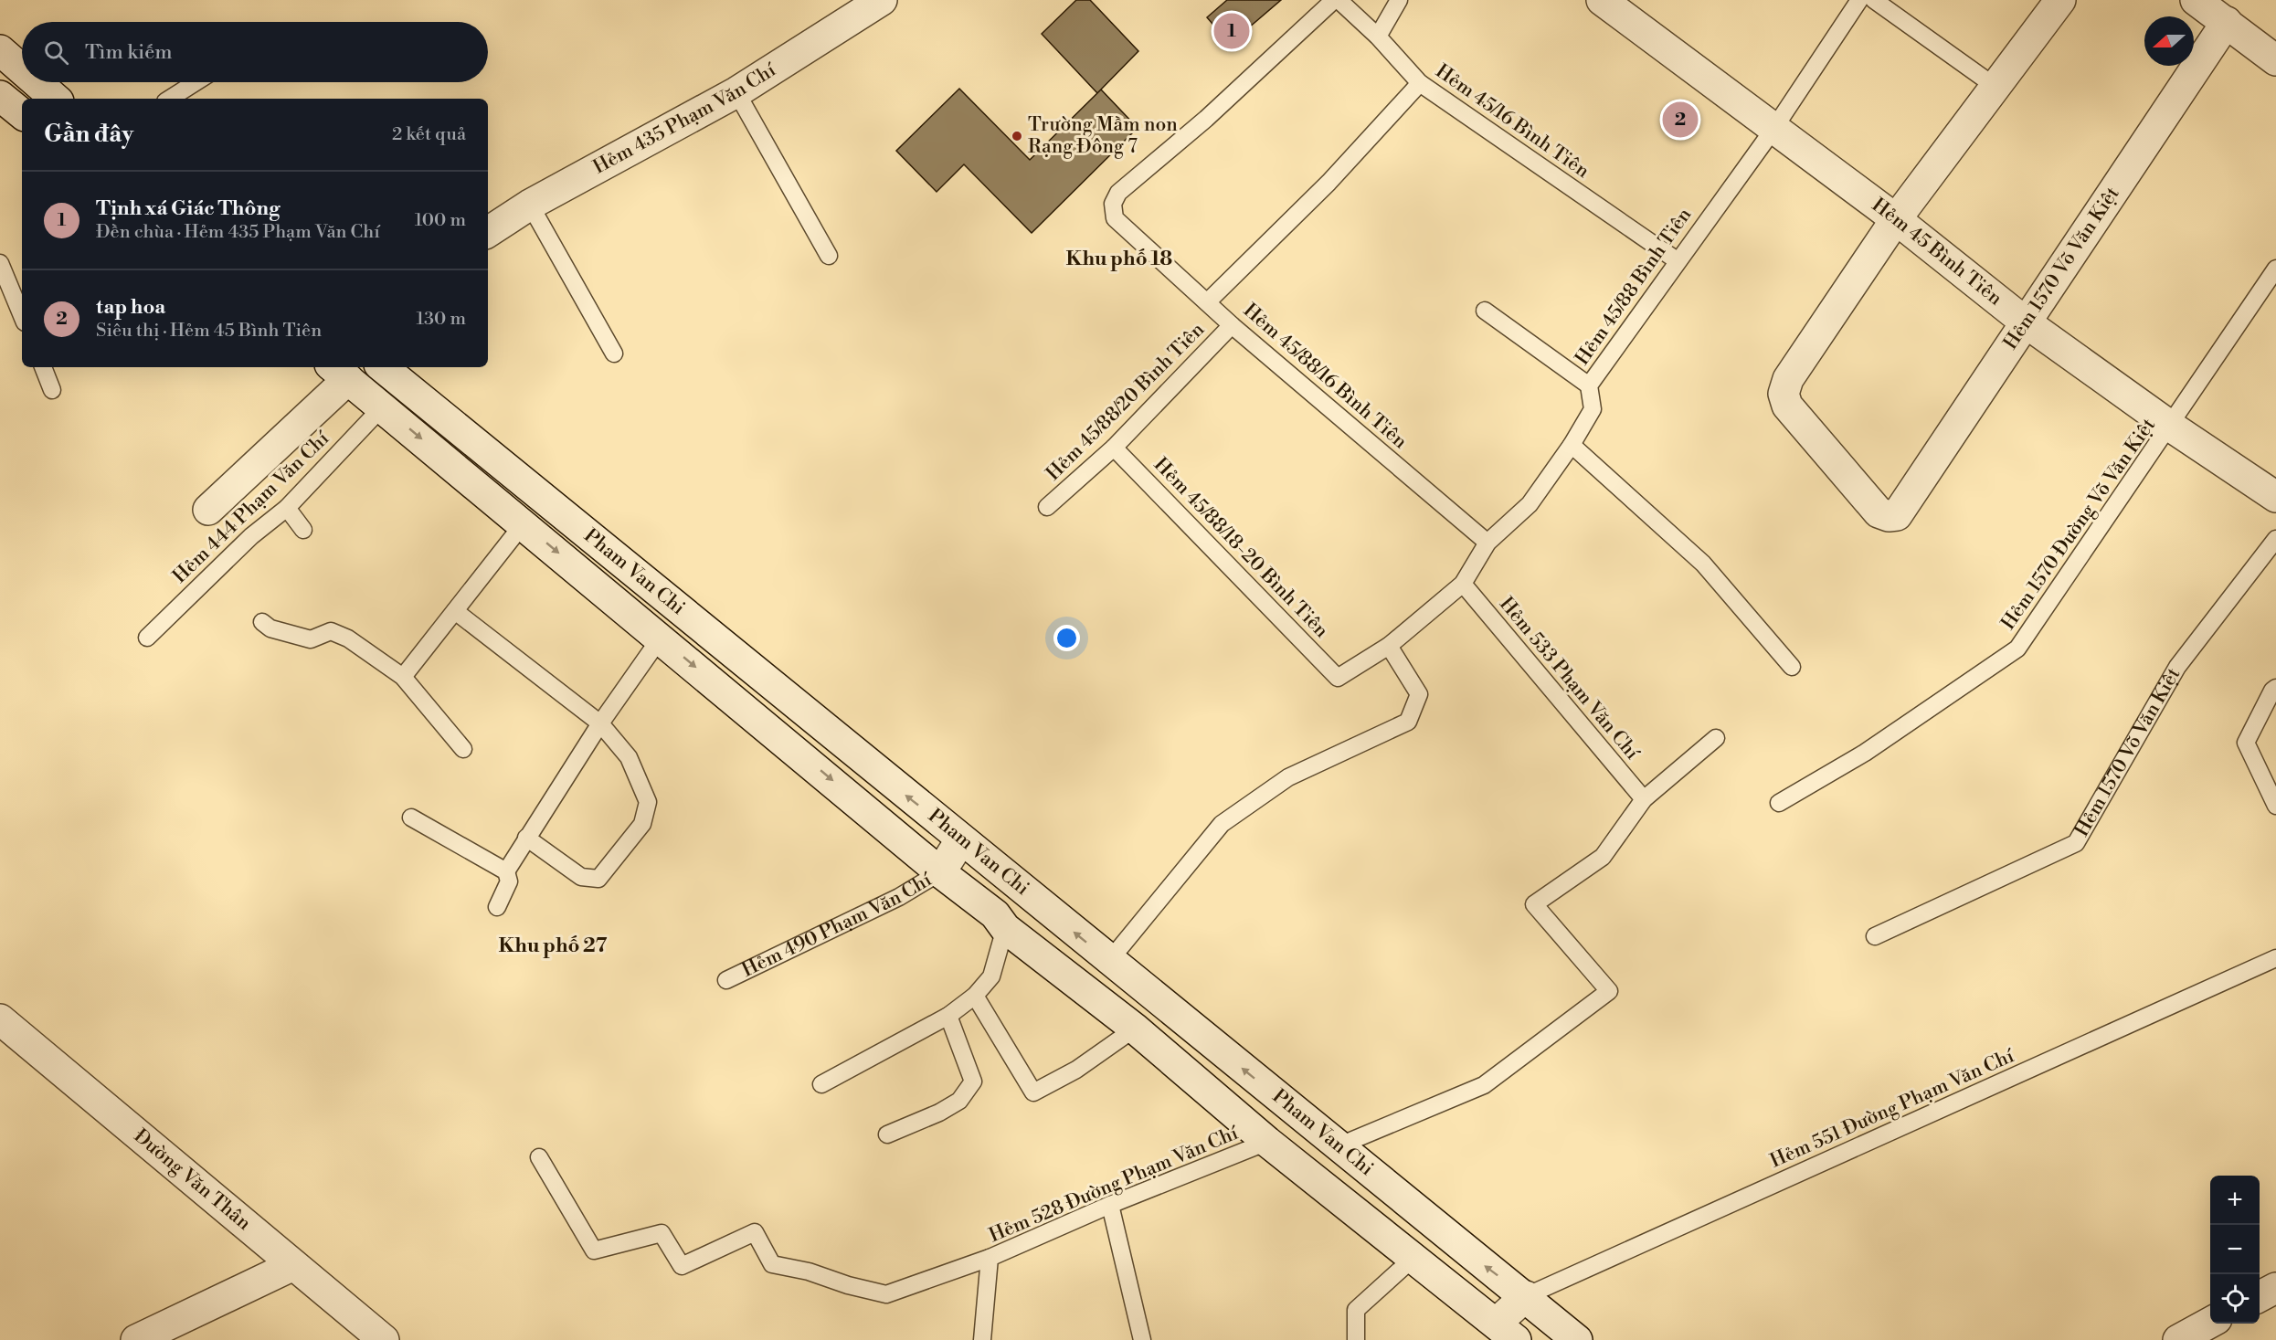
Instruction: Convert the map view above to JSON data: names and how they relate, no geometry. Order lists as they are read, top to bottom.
{
  "streets": {
    "street": [
      "Hẻm 435 Phạm Văn Chí",
      "Hẻm 45 Bình Tiên",
      "Hẻm 1570 Võ Văn Kiệt",
      "Pham Van Chi",
      "Hẻm 490 Phạm Văn Chí",
      "Đường Văn Thân"
    ],
    "lane": [
      "Hẻm 45/16 Bình Tiên",
      "Hẻm 45/88 Bình Tiên",
      "Hẻm 45/88/16 Bình Tiên",
      "Hẻm 45/88/20 Bình Tiên",
      "Hẻm 444 Phạm Văn Chí",
      "Hẻm 1570 Đường Võ Văn Kiệt",
      "Hẻm 45/88/18-20 Bình Tiên",
      "Hẻm 533 Phạm Văn Chí",
      "Hẻm 551 Đường Phạm Văn Chí",
      "Hẻm 528 Đường Phạm Văn Chí"
    ]
  },
  "crossings": [
    ["Hẻm 45/16 Bình Tiên", "Hẻm 45/88 Bình Tiên"],
    ["Hẻm 45 Bình Tiên", "Hẻm 1570 Võ Văn Kiệt"],
    ["Hẻm 45 Bình Tiên", "Hẻm 45/88 Bình Tiên"],
    ["Hẻm 45 Bình Tiên", "Hẻm 1570 Đường Võ Văn Kiệt"],
    ["Hẻm 45/88 Bình Tiên", "Hẻm 45/88/16 Bình Tiên"],
    ["Hẻm 45/88 Bình Tiên", "Hẻm 45/88/18-20 Bình Tiên"],
    ["Hẻm 45/88 Bình Tiên", "Hẻm 533 Phạm Văn Chí"],
    ["Hẻm 45/88/16 Bình Tiên", "Hẻm 45/88/20 Bình Tiên"],
    ["Hẻm 45/88/20 Bình Tiên", "Hẻm 45/88/18-20 Bình Tiên"],
    ["Hẻm 444 Phạm Văn Chí", "Pham Van Chi"],
    ["Pham Van Chi", "Hẻm 490 Phạm Văn Chí"],
    ["Pham Van Chi", "Hẻm 551 Đường Phạm Văn Chí"],
    ["Pham Van Chi", "Hẻm 528 Đường Phạm Văn Chí"]
  ],
  "districts": ["Khu phố 18", "Khu phố 27"],
  "places": ["Trường Mầm non Rạng Đông 7"],
  "north": "left",
  "page": {
    "pins": ["1", "2"],
    "search": "Tìm kiếm",
    "heading": ["Gần đây", "2 kết quả"],
    "list": [
      {
        "mark": "1",
        "name": "Tịnh xá Giác Thông",
        "note": "Đền chùa · Hẻm 435 Phạm Văn Chí",
        "value": "100 m"
      },
      {
        "mark": "2",
        "name": "tap hoa",
        "note": "Siêu thị · Hẻm 45 Bình Tiên",
        "value": "130 m"
      }
    ],
    "map_buttons": ["+", "−"]
  }
}
